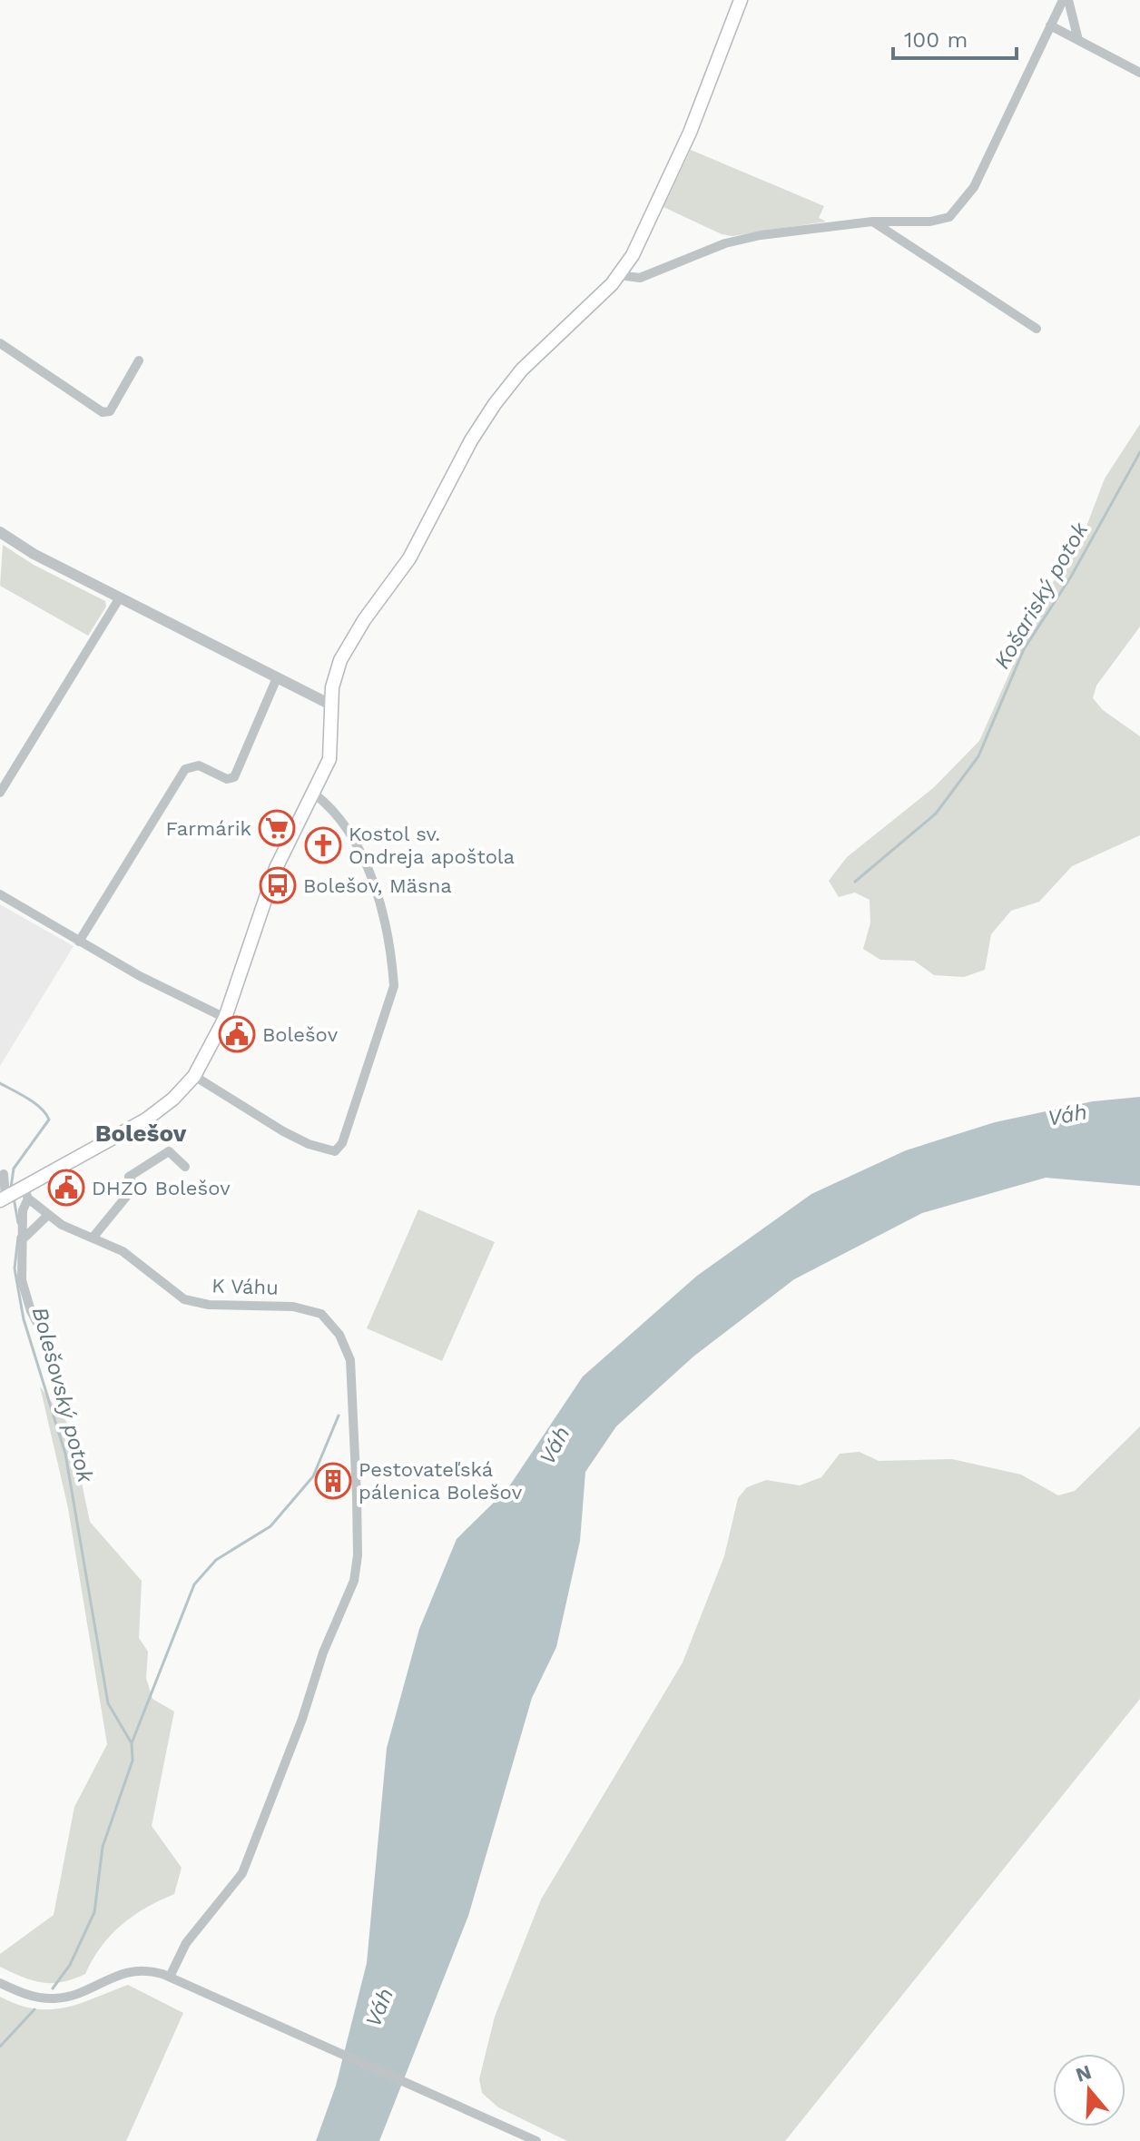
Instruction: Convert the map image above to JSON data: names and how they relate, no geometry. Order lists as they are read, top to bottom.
{
  "streets": {
    "street": ["K Váhu"]
  },
  "districts": ["Bolešov"],
  "water": ["Košariský potok", "Váh", "Bolešovský potok"],
  "places": {
    "supermarket": ["Farmárik"],
    "church": ["Kostol sv. Ondreja apoštola"],
    "bus stop": ["Bolešov, Mäsna"],
    "public building": ["Bolešov", "DHZO Bolešov"],
    "building": ["Pestovateľská pálenica Bolešov"]
  },
  "scale_bar": "100 m",
  "north": "top"
}
